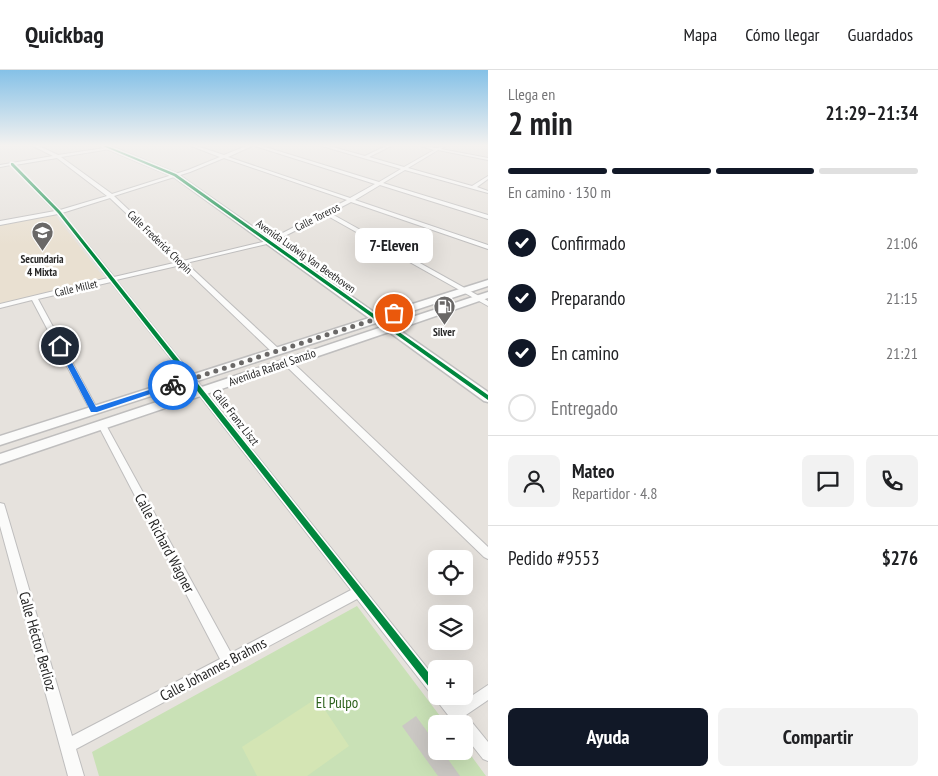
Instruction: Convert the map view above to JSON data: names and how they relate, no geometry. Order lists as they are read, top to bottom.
{
  "streets": {
    "main road": ["Avenida Ludwig Van Beethoven", "Avenida Rafael Sanzio"],
    "street": [
      "Calle Toreros",
      "Calle Frederick Chopin",
      "Calle Millet",
      "Calle Franz Liszt",
      "Calle Richard Wagner",
      "Calle Héctor Berlioz",
      "Calle Johannes Brahms"
    ]
  },
  "crossings": [
    ["Calle Toreros", "Avenida Ludwig Van Beethoven"],
    ["Calle Toreros", "Calle Millet"],
    ["Calle Frederick Chopin", "Calle Millet"],
    ["Calle Frederick Chopin", "Avenida Rafael Sanzio"],
    ["Avenida Ludwig Van Beethoven", "Calle Millet"],
    ["Avenida Ludwig Van Beethoven", "Avenida Rafael Sanzio"],
    ["Calle Millet", "Calle Franz Liszt"],
    ["Avenida Rafael Sanzio", "Calle Franz Liszt"],
    ["Avenida Rafael Sanzio", "Calle Richard Wagner"],
    ["Calle Franz Liszt", "Calle Johannes Brahms"],
    ["Calle Richard Wagner", "Calle Johannes Brahms"],
    ["Calle Héctor Berlioz", "Calle Johannes Brahms"]
  ],
  "parks": ["El Pulpo"],
  "places": {
    "school or university": ["Secundaria 4 Mixta"],
    "other": ["7-Eleven"],
    "fuel station": ["Silver"]
  },
  "page": {
    "header": "Quickbag",
    "nav": ["Mapa", "Cómo llegar", "Guardados"],
    "heading": ["2 min", "Llega en", "21:29–21:34"],
    "panel": [
      "Mateo",
      "Repartidor · 4.8",
      "Pedido #9553",
      "$276"
    ],
    "bar": "En camino · 130 m",
    "list": [
      ["Confirmado", "21:06"],
      ["Preparando", "21:15"],
      ["En camino", "21:21"],
      "Entregado"
    ],
    "bubble": "7-Eleven",
    "map_buttons": ["+", "−"],
    "buttons": ["Ayuda", "Compartir"]
  }
}
